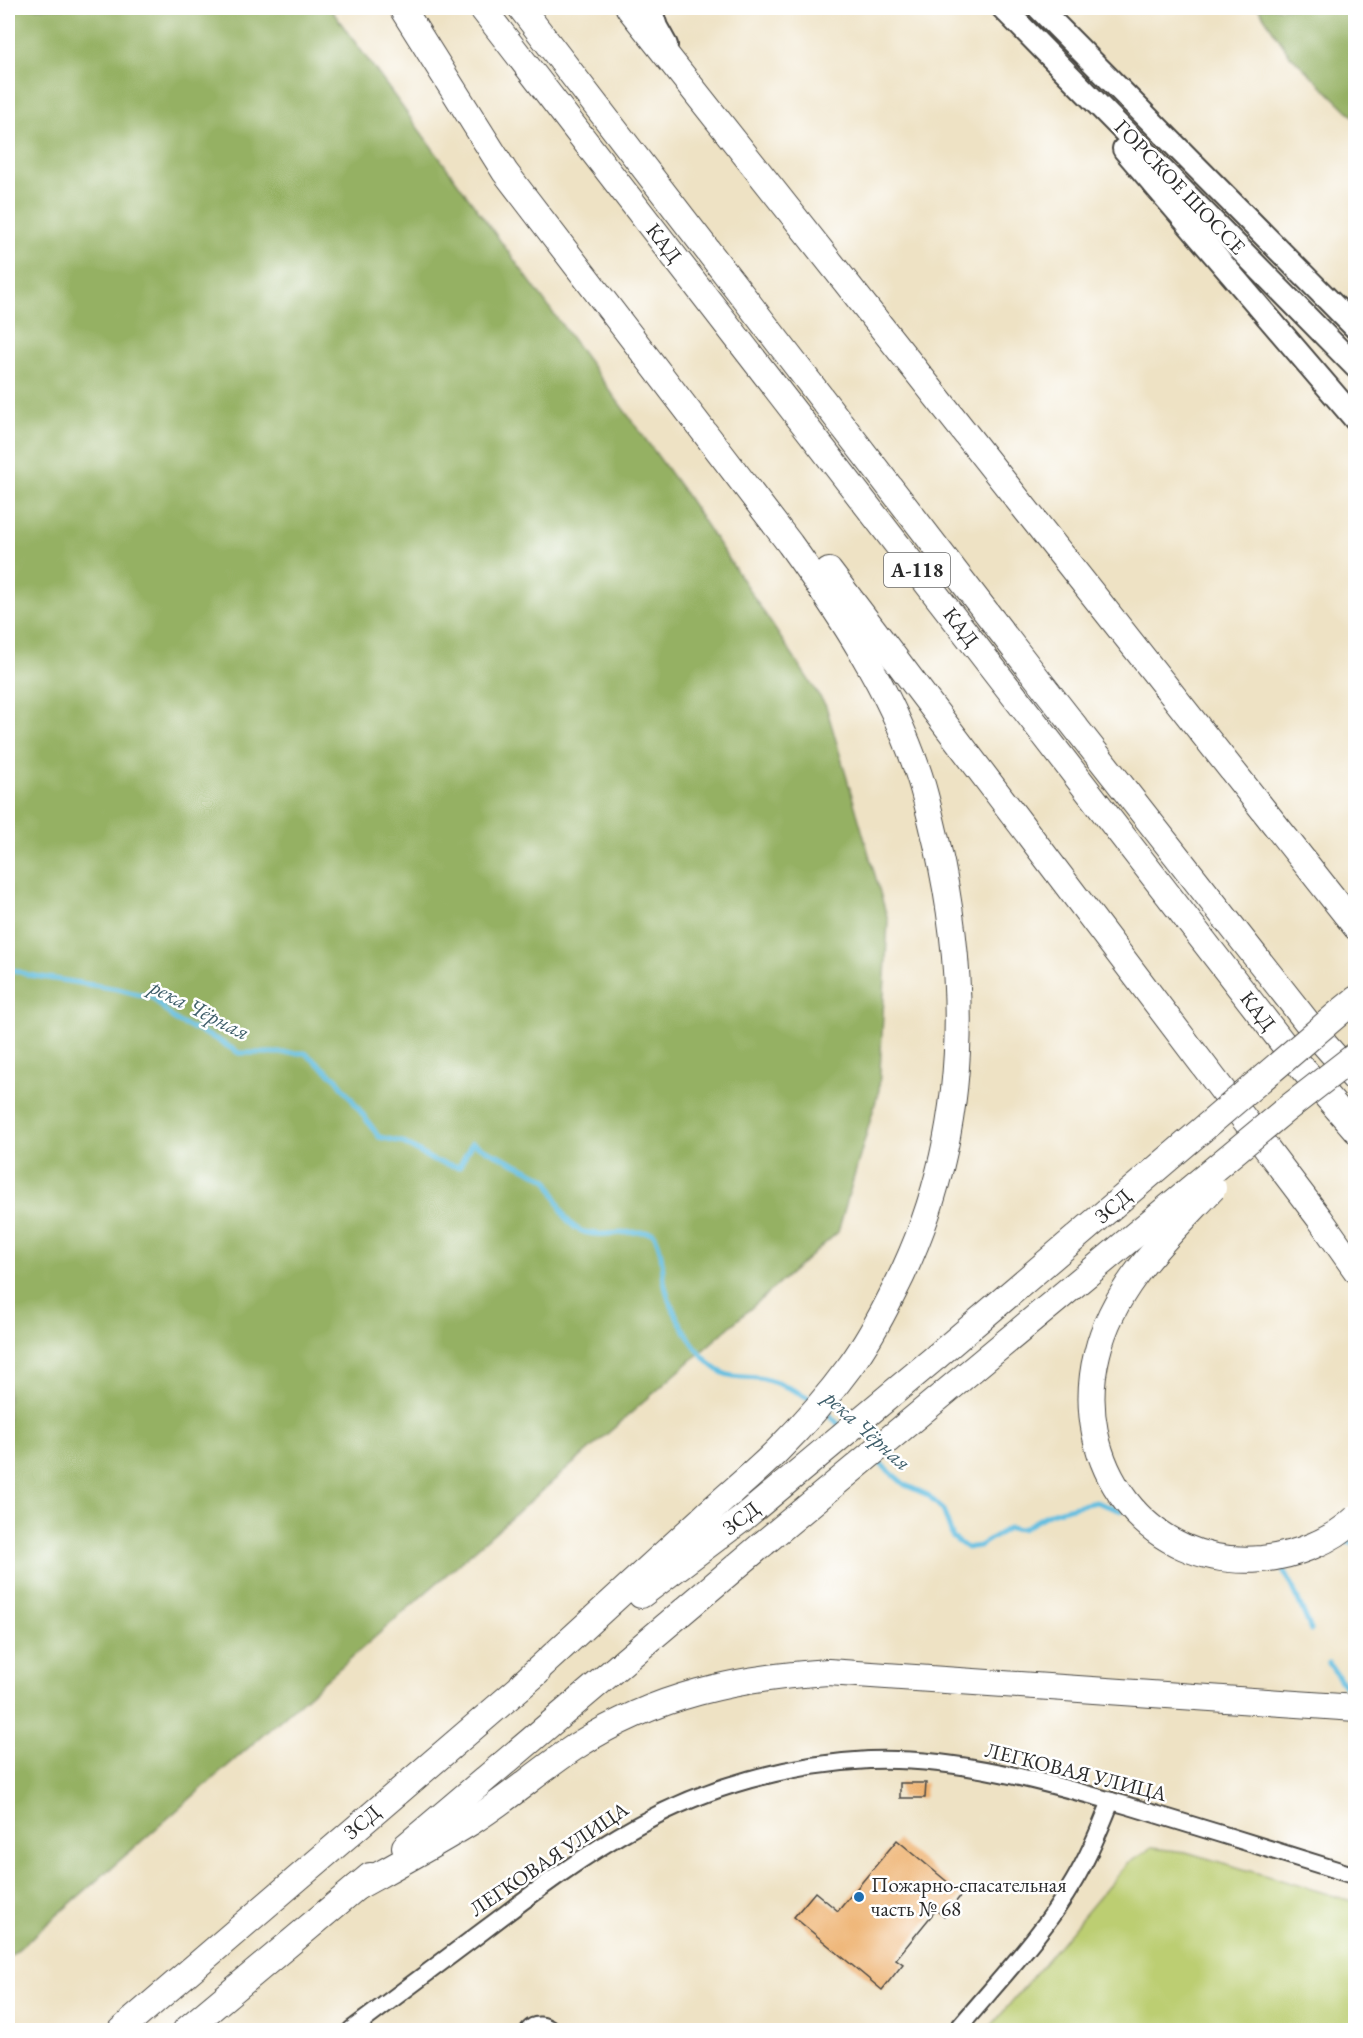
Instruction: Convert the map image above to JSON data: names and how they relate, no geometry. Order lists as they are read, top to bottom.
{
  "streets": {
    "highway": ["КАД", "А-118", "ЗСД"],
    "main road": ["ГОРСКОЕ ШОССЕ"],
    "street": ["ЛЕГКОВАЯ УЛИЦА"]
  },
  "water": ["река Чёрная"],
  "places": ["Пожарно-спасательная часть № 68"]
}
